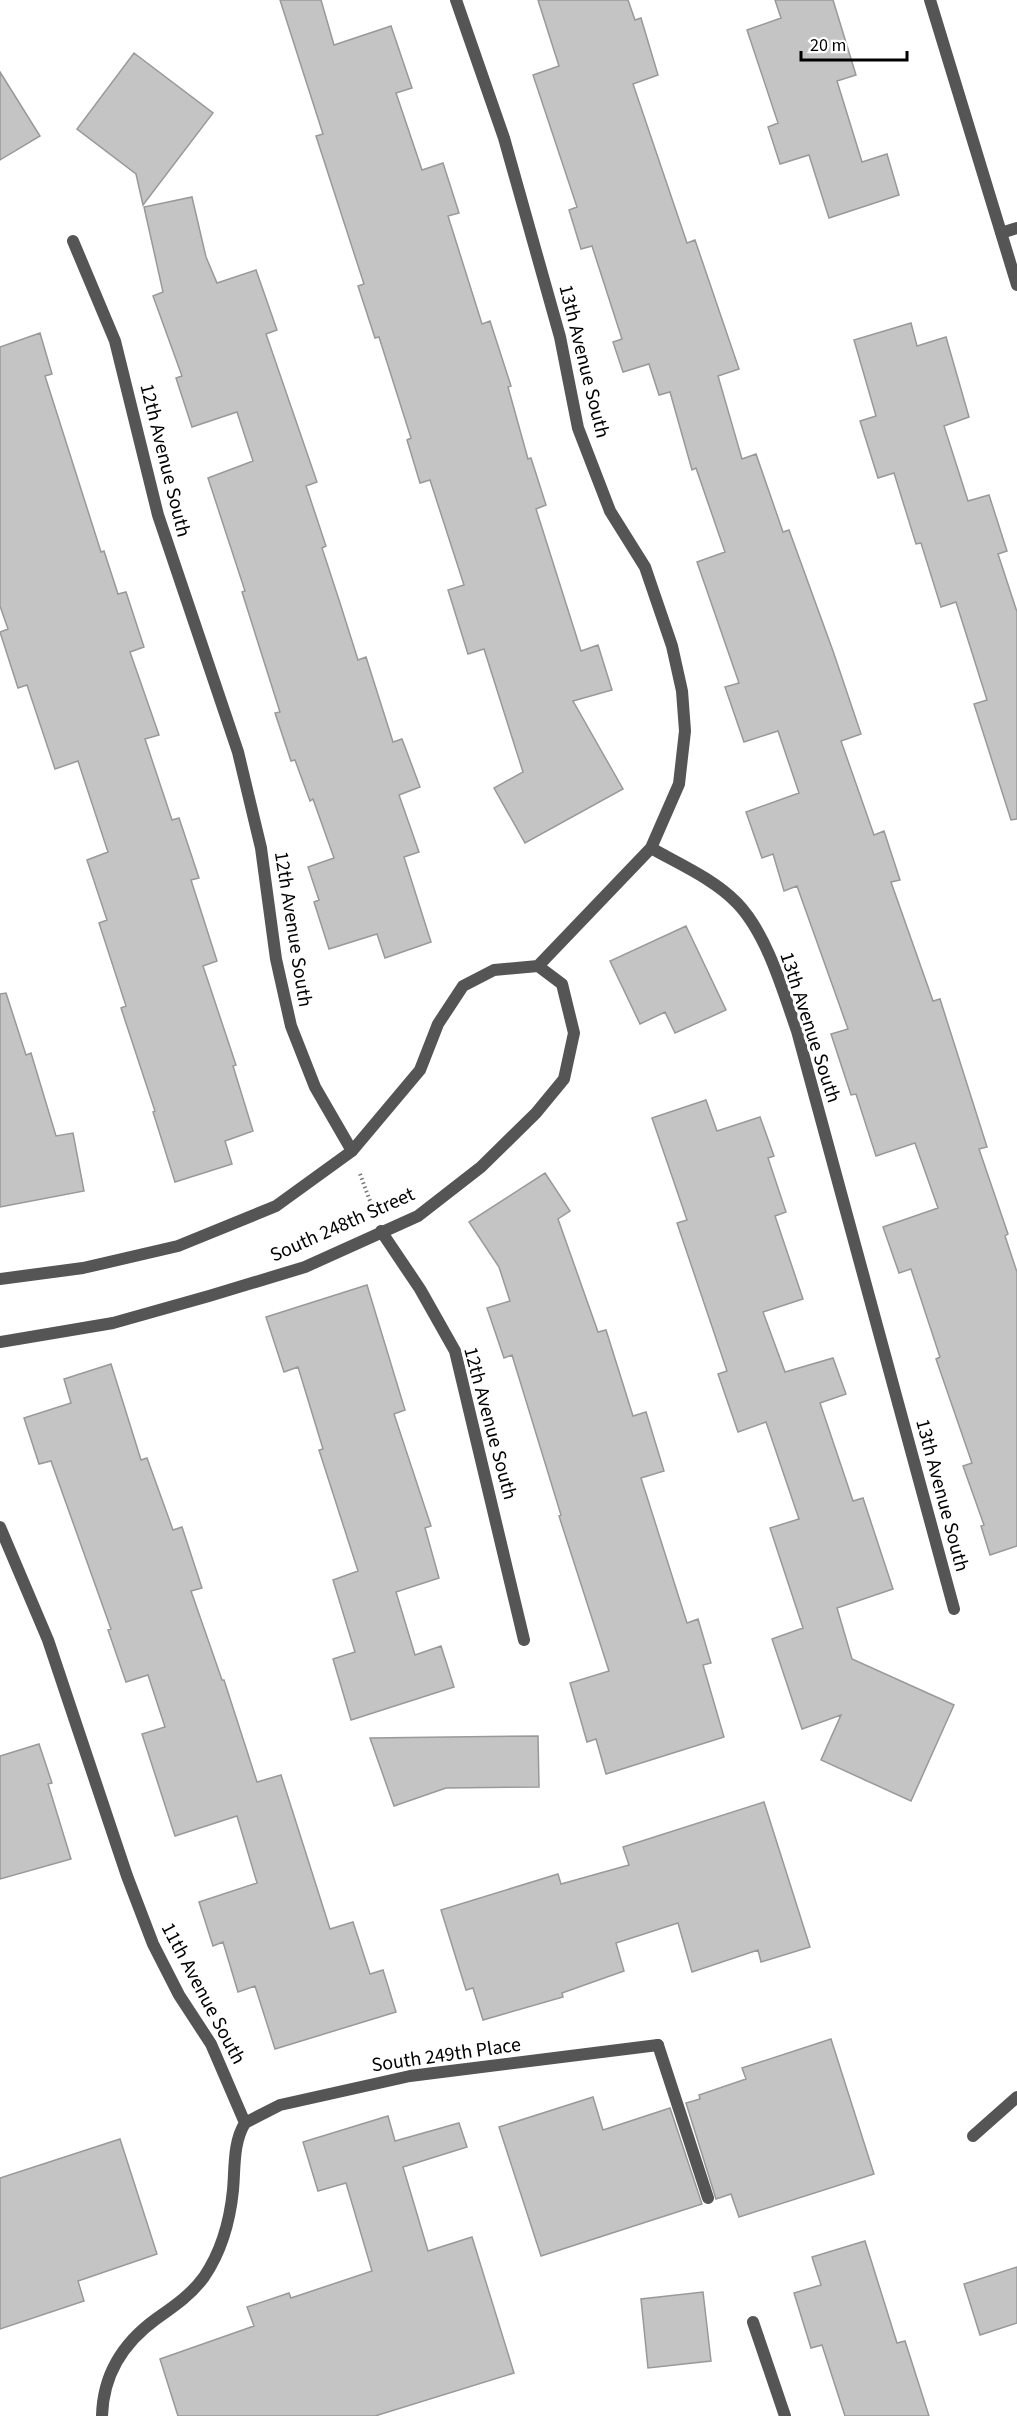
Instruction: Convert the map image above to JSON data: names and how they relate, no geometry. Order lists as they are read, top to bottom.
{
  "streets": {
    "street": [
      "13th Avenue South",
      "12th Avenue South",
      "South 248th Street",
      "11th Avenue South",
      "South 249th Place"
    ]
  },
  "crossings": [
    ["12th Avenue South", "South 248th Street"],
    ["11th Avenue South", "South 249th Place"]
  ],
  "scale_bar": "20 m"
}
